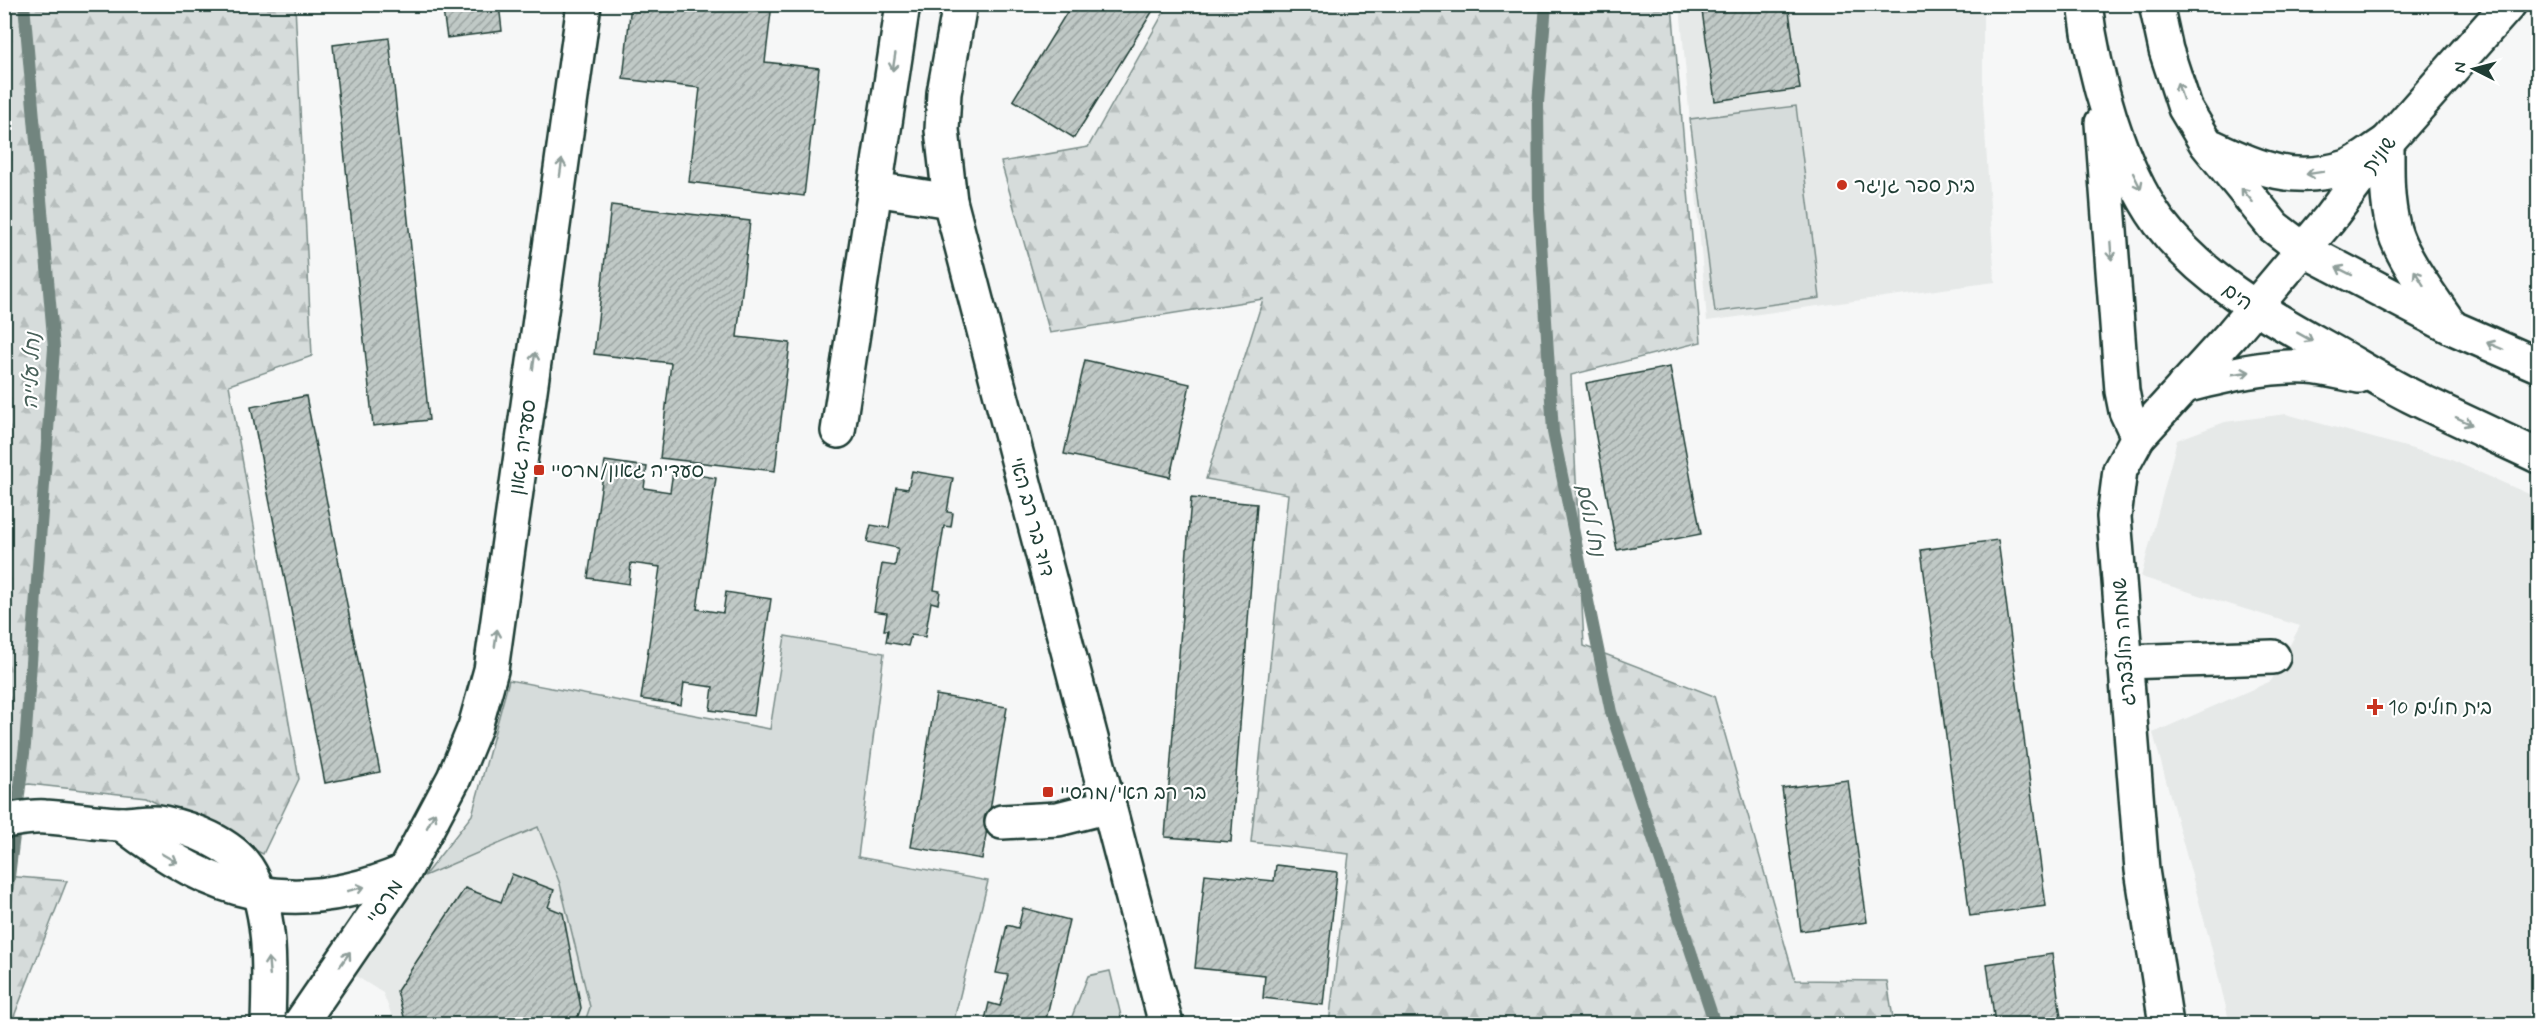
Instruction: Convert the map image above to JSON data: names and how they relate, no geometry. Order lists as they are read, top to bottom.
{
  "streets": {
    "street": [
      "שונית",
      "הים",
      "סעדיה גאון",
      "דוד בר רב האי",
      "שמחה הולצברג",
      "מרסיי"
    ]
  },
  "crossings": [
    ["שונית", "הים"],
    ["שונית", "שמחה הולצברג"],
    ["הים", "שמחה הולצברג"],
    ["סעדיה גאון", "מרסיי"]
  ],
  "one_way": ["סעדיה גאון", "מרסיי"],
  "water": ["נחל עלייה", "נחל לוטם"],
  "places": {
    "other": ["בית ספר גניגר"],
    "transit": ["סעדיה גאון/מרסיי", "בר רב האי/מרסיי"],
    "health": ["בית חולים 10"]
  },
  "north": "left"
}
